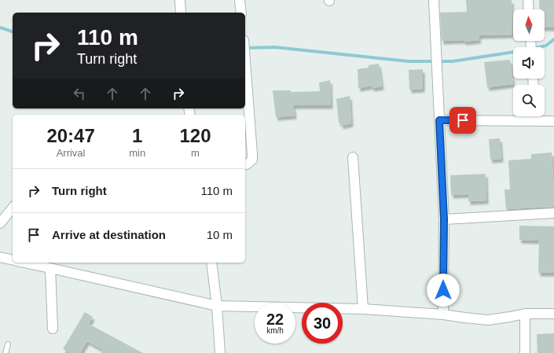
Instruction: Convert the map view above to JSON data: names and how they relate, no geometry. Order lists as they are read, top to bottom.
{
  "north": "top",
  "page": {
    "turn": ["110 m", "Turn right"],
    "eta": [
      "20:47",
      "Arrival",
      "1",
      "min",
      "120",
      "m"
    ],
    "list": [
      {
        "name": "Turn right",
        "value": "110 m"
      },
      {
        "name": "Arrive at destination",
        "value": "10 m"
      }
    ],
    "speed": "22 km/h",
    "limit": "30"
  }
}
